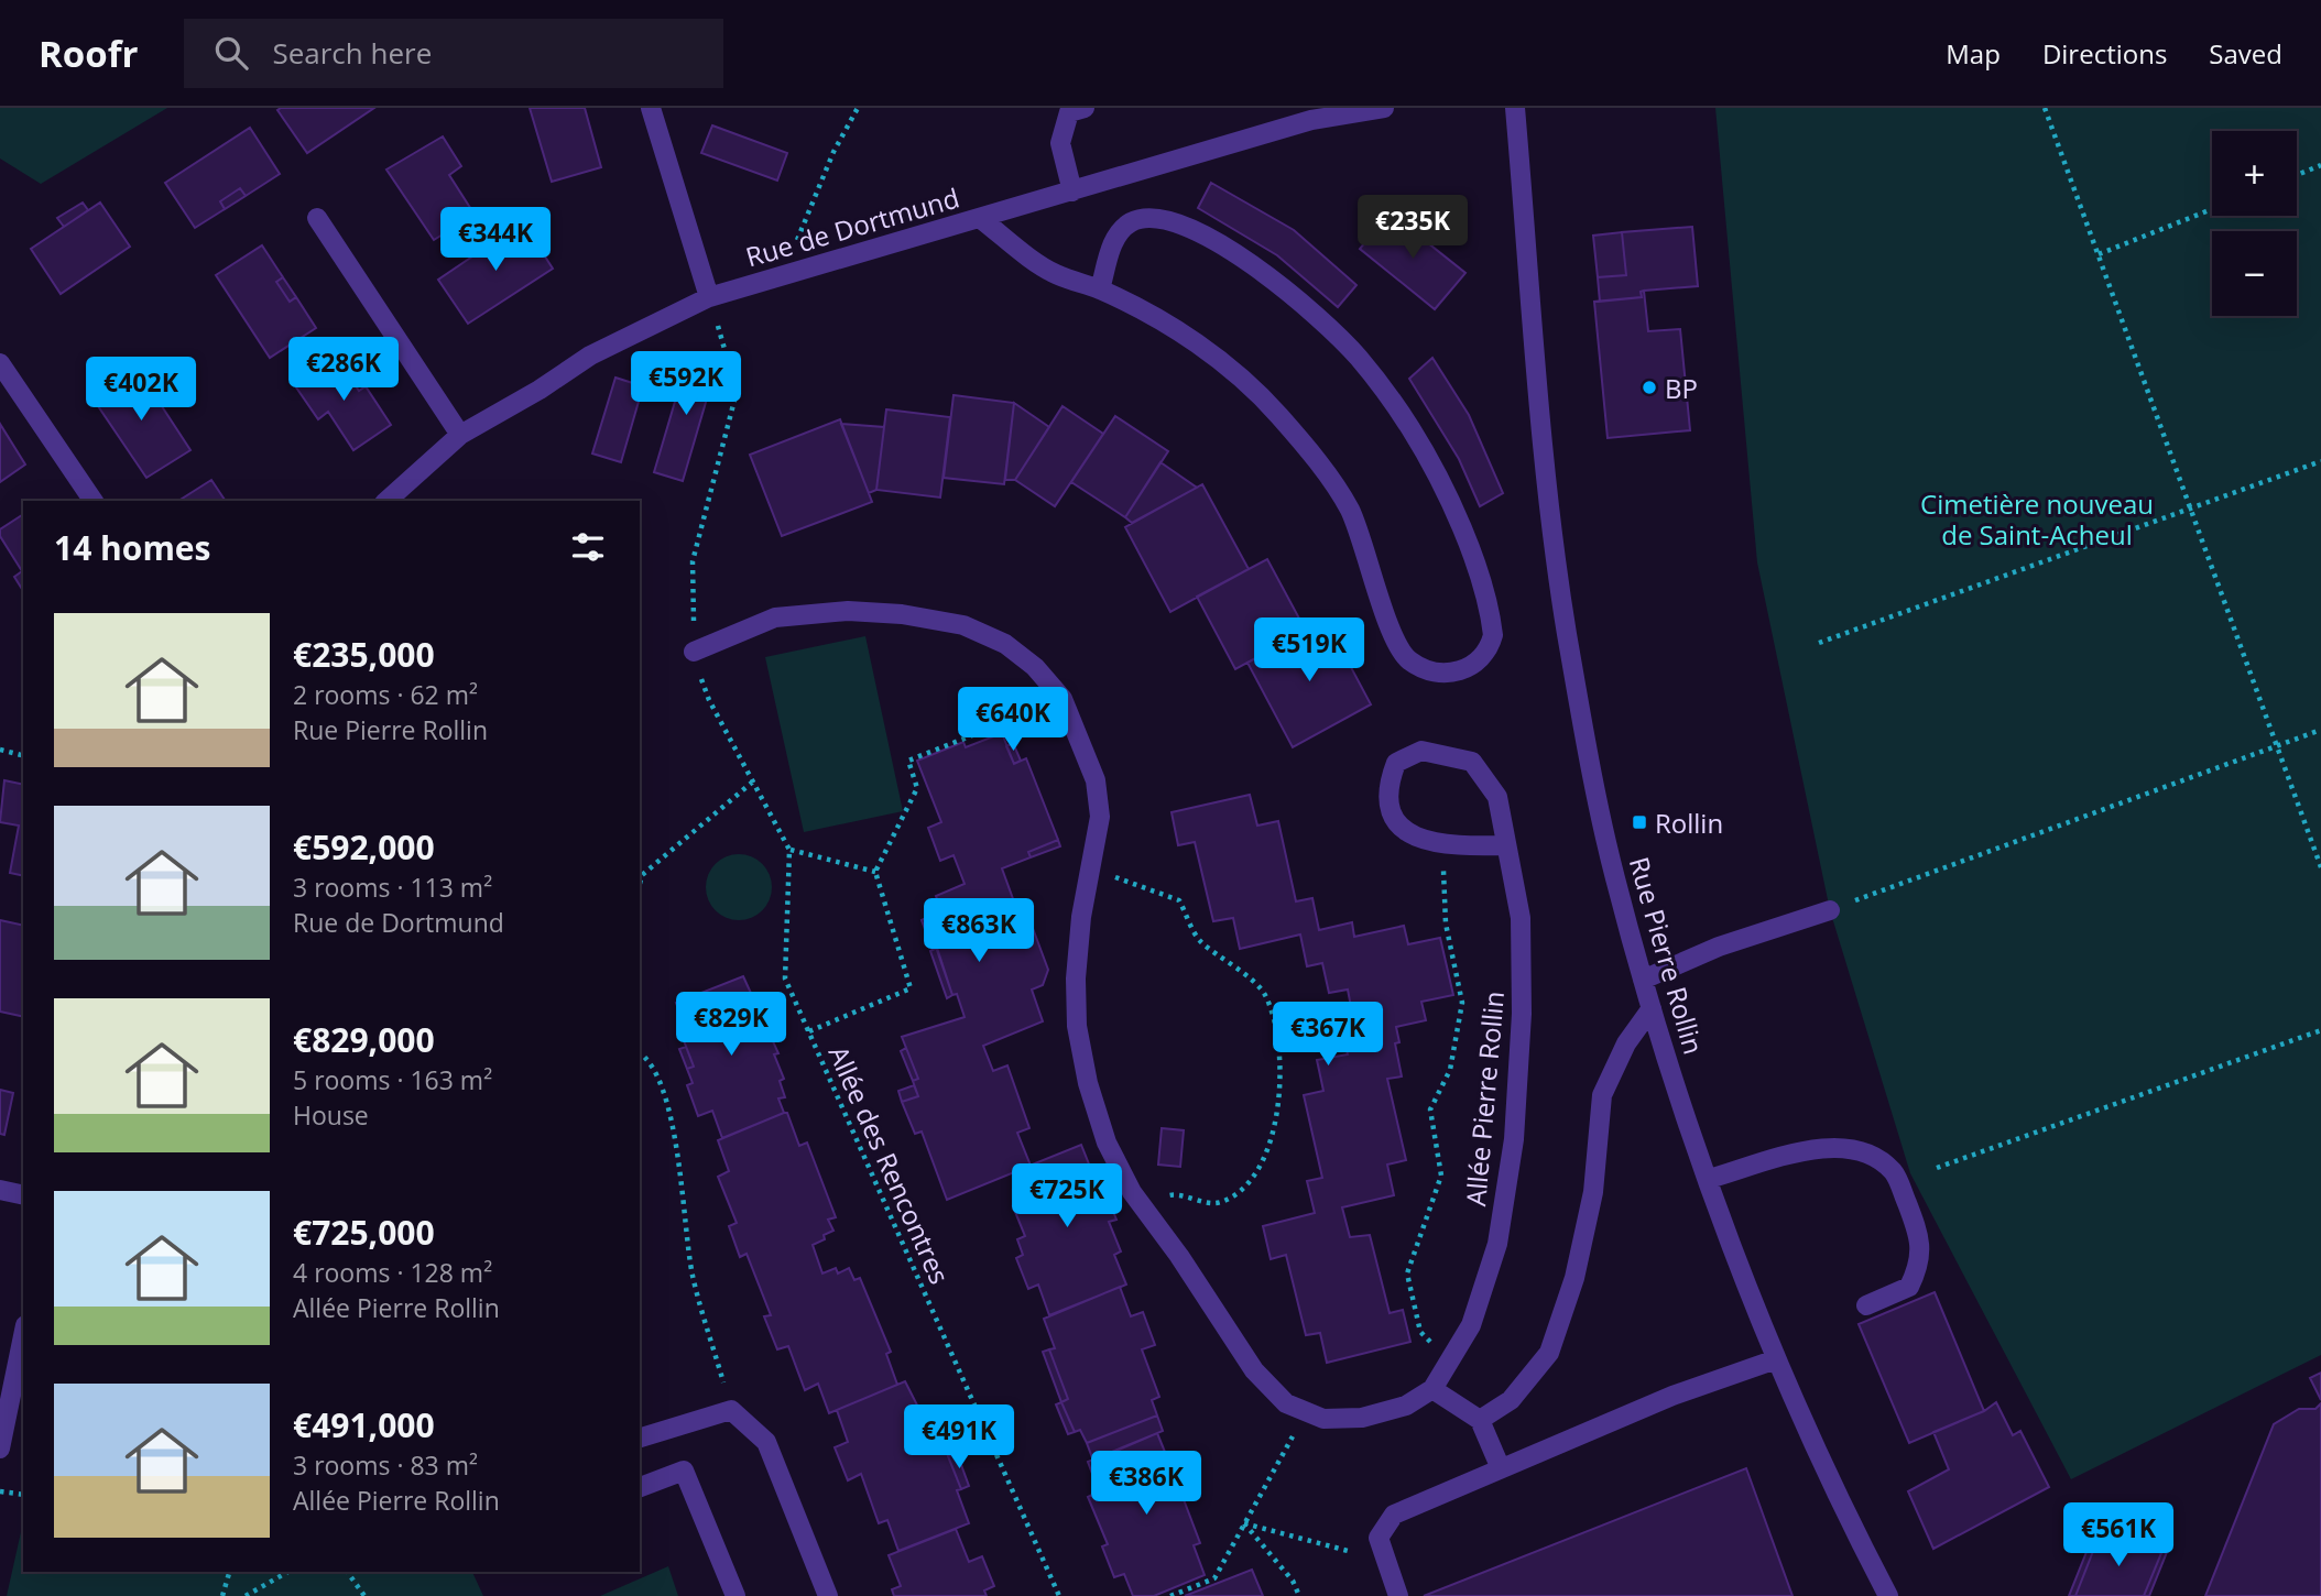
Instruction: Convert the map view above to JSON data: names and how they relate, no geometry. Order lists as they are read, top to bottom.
{
  "streets": {
    "street": ["Rue de Dortmund", "Rue Pierre Rollin", "Allée Pierre Rollin"],
    "path": ["Allée des Rencontres"]
  },
  "crossings": [
    ["Rue de Dortmund", "Allée des Rencontres"],
    ["Allée Pierre Rollin", "Allée des Rencontres"]
  ],
  "parks": ["Cimetière nouveau de Saint-Acheul"],
  "places": {
    "other": ["BP"],
    "transit": ["Rollin"]
  },
  "page": {
    "header": "Roofr",
    "search": "Search here",
    "nav": ["Map", "Directions", "Saved"],
    "map_buttons": ["+", "−"],
    "price": [
      "€235K",
      "€344K",
      "€286K",
      "€592K",
      "€402K",
      "€519K",
      "€640K",
      "€863K",
      "€829K",
      "€367K",
      "€725K",
      "€491K",
      "€386K",
      "€561K"
    ],
    "heading": "14 homes",
    "list": [
      {
        "name": "€235,000",
        "note": "2 rooms · 62 m² · Rue Pierre Rollin"
      },
      {
        "name": "€592,000",
        "note": "3 rooms · 113 m² · Rue de Dortmund"
      },
      {
        "name": "€829,000",
        "note": "5 rooms · 163 m² · House"
      },
      {
        "name": "€725,000",
        "note": "4 rooms · 128 m² · Allée Pierre Rollin"
      },
      {
        "name": "€491,000",
        "note": "3 rooms · 83 m² · Allée Pierre Rollin"
      }
    ]
  }
}
